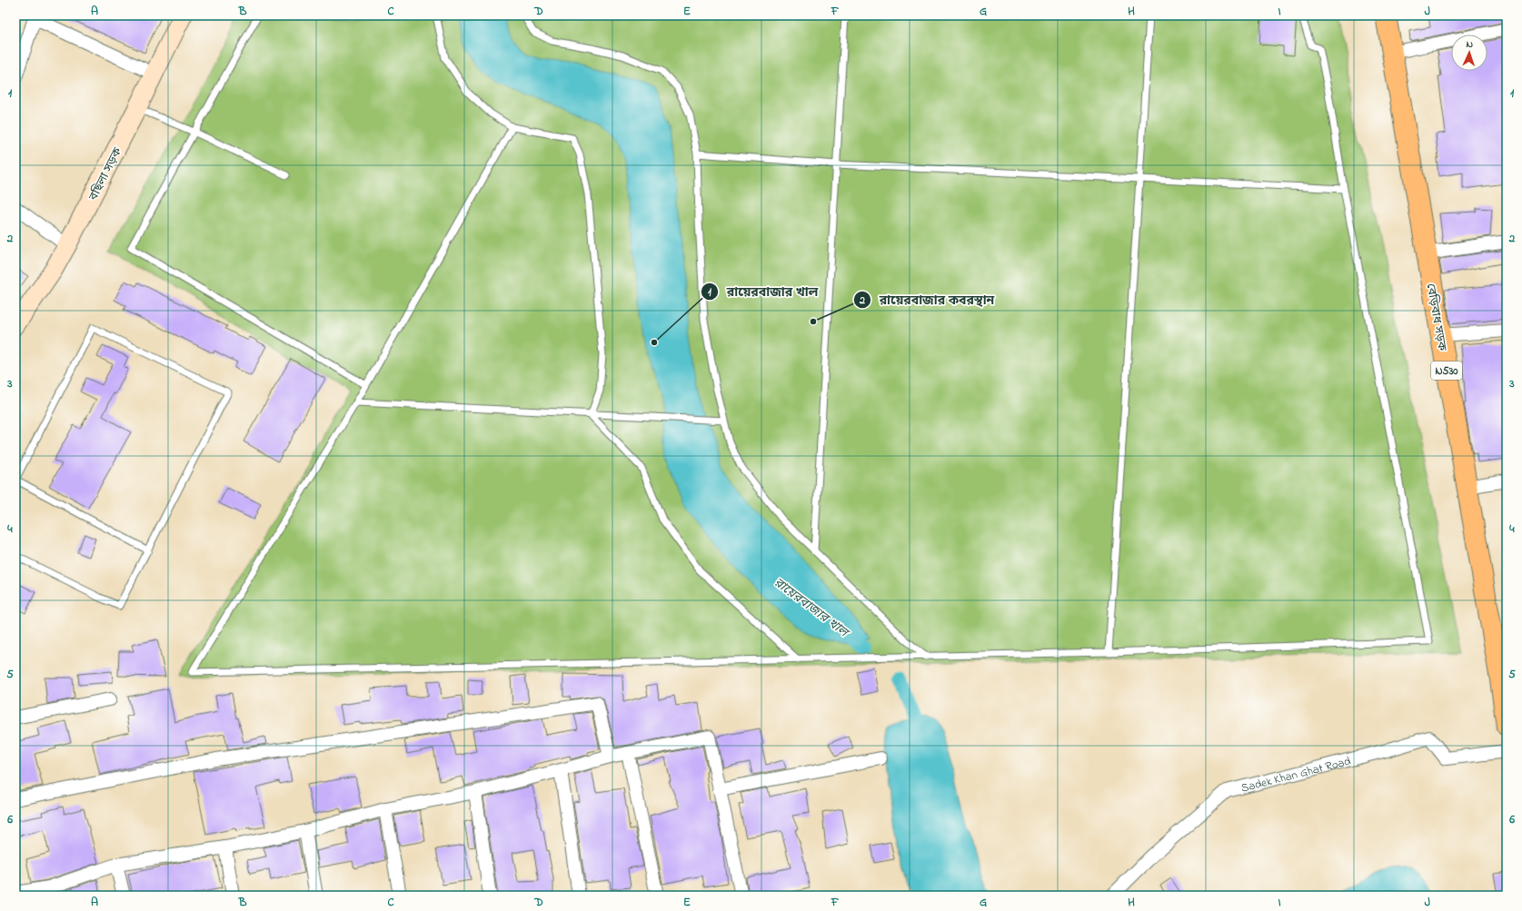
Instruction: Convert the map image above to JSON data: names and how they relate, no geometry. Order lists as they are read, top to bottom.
{
  "streets": {
    "highway": ["বেড়িবাধ সড়ক", "N530"],
    "main road": ["বছিলা সড়ক"],
    "street": ["Sadek Khan Ghat Road"]
  },
  "water": ["রায়েরবাজার খাল"],
  "places": ["রায়েরবাজার কবরস্থান", "রায়েরবাজার খাল"],
  "north": "top",
  "grid": {
    "columns": [
      "A",
      "B",
      "C",
      "D",
      "E",
      "F",
      "G",
      "H",
      "I",
      "J"
    ],
    "rows": [
      "1",
      "2",
      "3",
      "4",
      "5",
      "6"
    ]
  }
}
